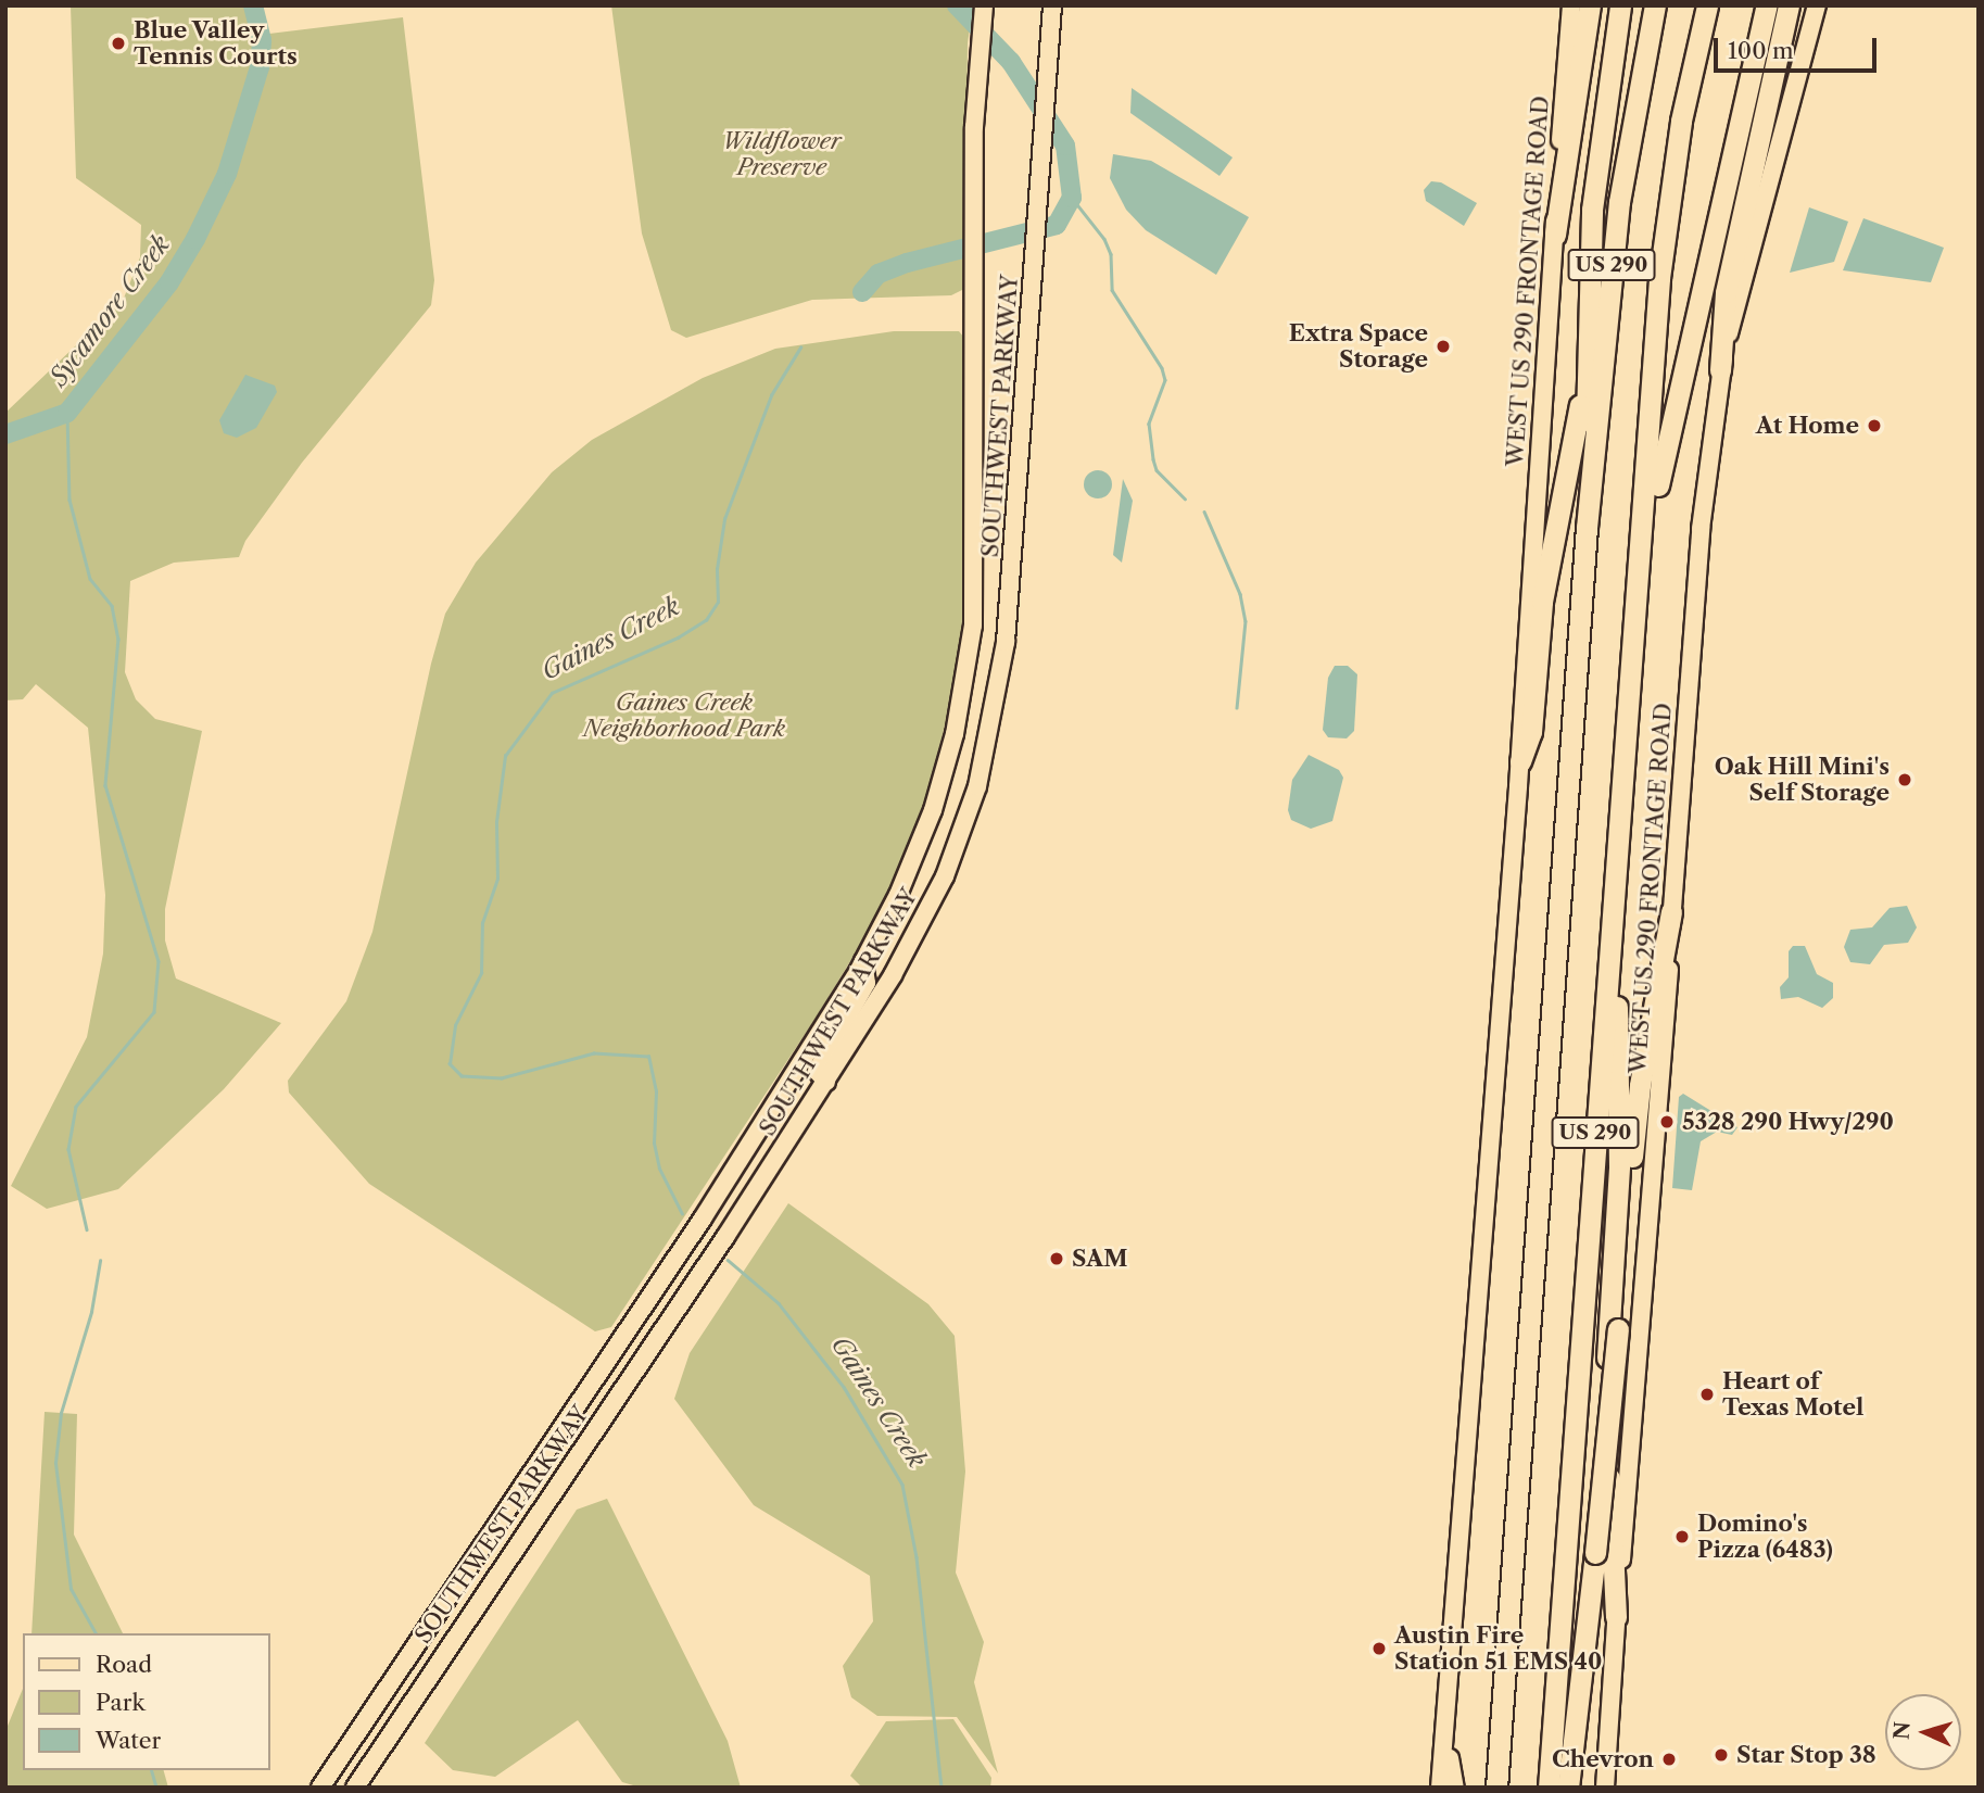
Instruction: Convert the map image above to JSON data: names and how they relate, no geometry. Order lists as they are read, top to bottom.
{
  "streets": {
    "highway": ["US 290"],
    "main road": ["WEST US 290 FRONTAGE ROAD", "SOUTHWEST PARKWAY"]
  },
  "water": ["Sycamore Creek", "Gaines Creek"],
  "parks": ["Wildflower Preserve", "Gaines Creek Neighborhood Park"],
  "places": [
    "Blue Valley Tennis Courts",
    "Extra Space Storage",
    "At Home",
    "Oak Hill Mini's Self Storage",
    "5328 290 Hwy/290",
    "SAM",
    "Heart of Texas Motel",
    "Domino's Pizza (6483)",
    "Austin Fire Station 51 EMS 40",
    "Star Stop 38",
    "Chevron"
  ],
  "legend": ["Road", "Park", "Water"],
  "scale_bar": "100 m",
  "north": "left"
}
